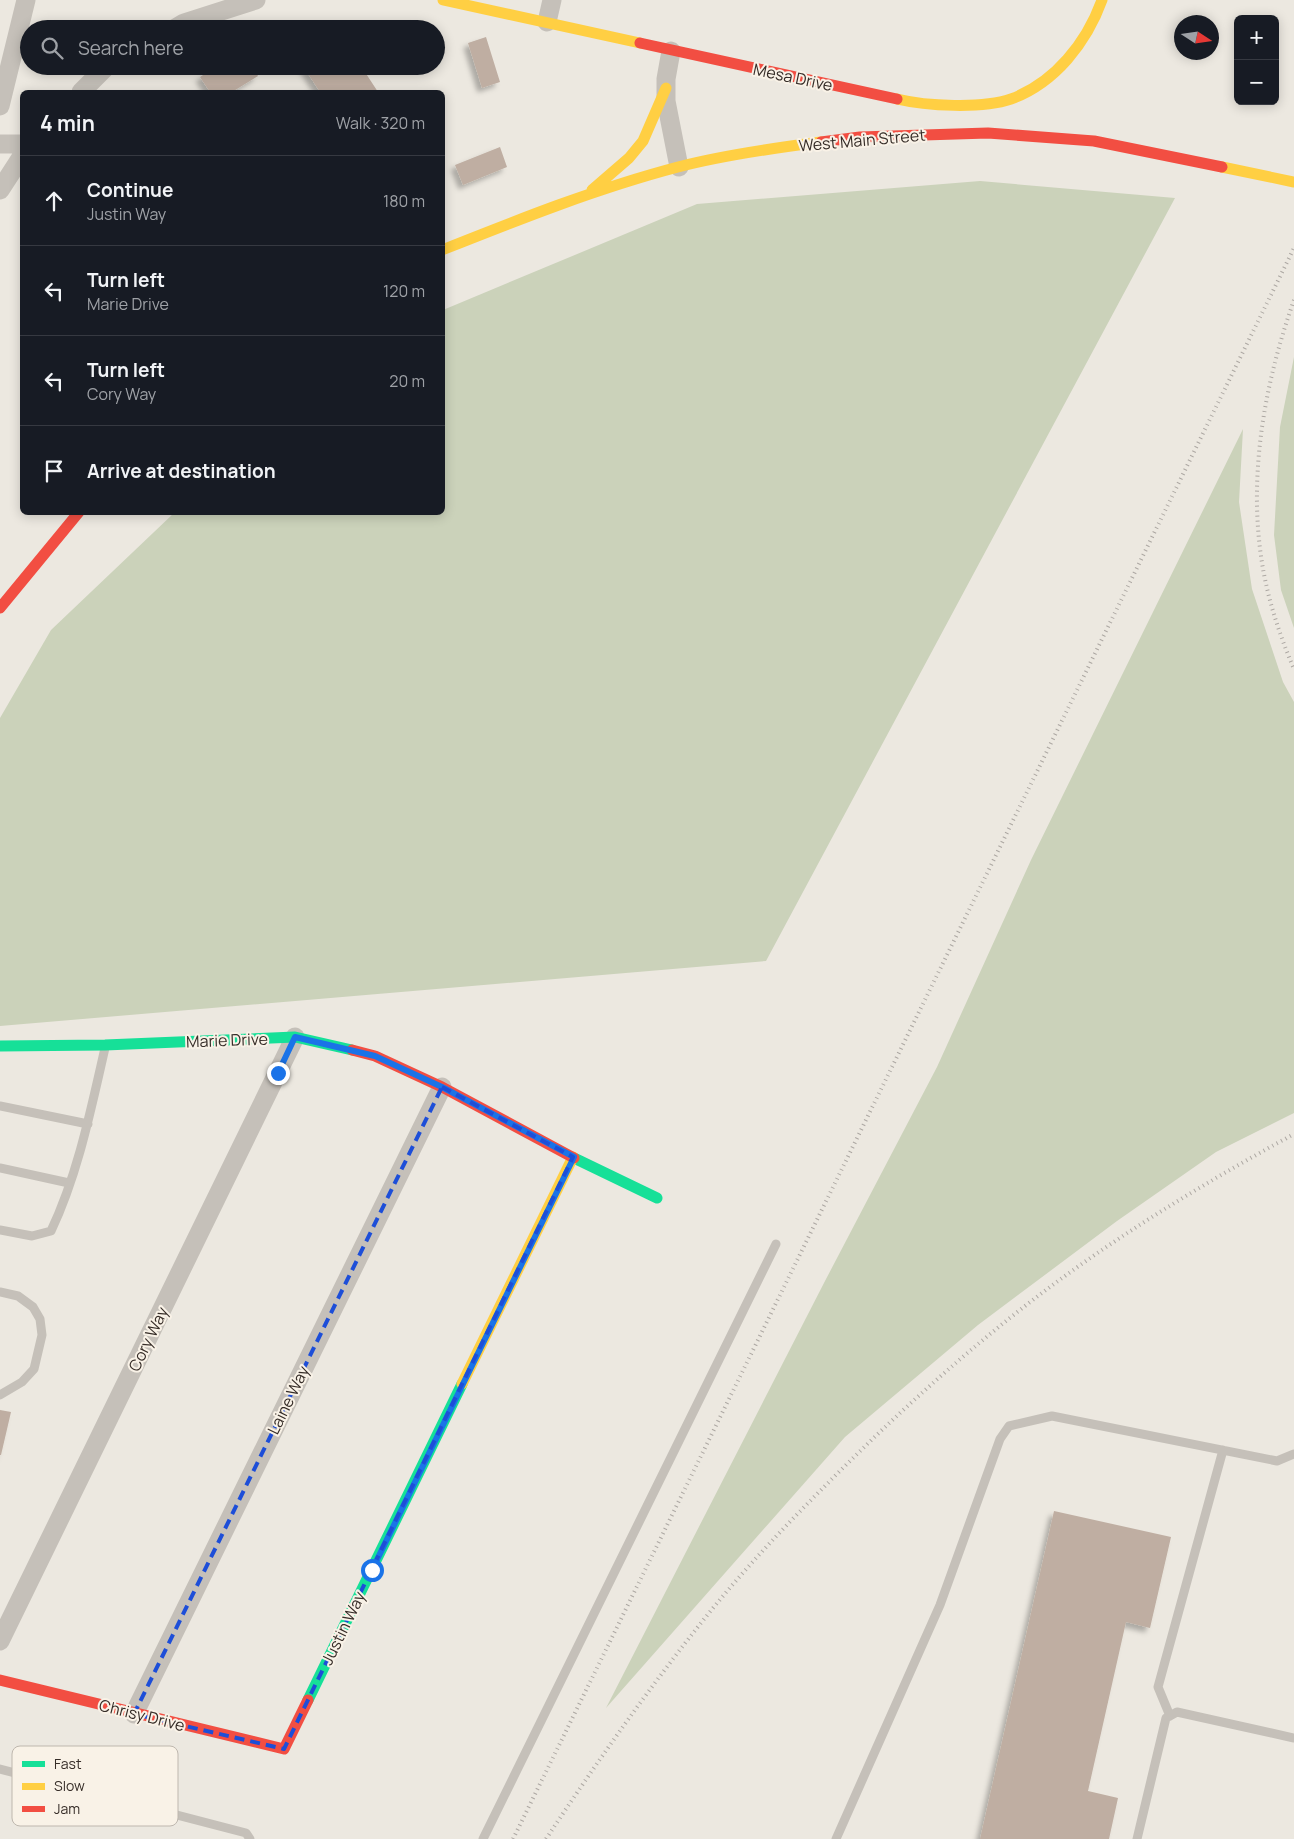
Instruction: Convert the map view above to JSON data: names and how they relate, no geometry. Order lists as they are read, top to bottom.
{
  "streets": {
    "street": [
      "Mesa Drive",
      "West Main Street",
      "Marie Drive",
      "Cory Way",
      "Laine Way",
      "Justin Way",
      "Chrisy Drive"
    ]
  },
  "crossings": [
    ["Marie Drive", "Cory Way"],
    ["Marie Drive", "Laine Way"],
    ["Marie Drive", "Justin Way"],
    ["Laine Way", "Chrisy Drive"],
    ["Justin Way", "Chrisy Drive"]
  ],
  "legend": ["Fast", "Slow", "Jam"],
  "north": "right",
  "page": {
    "map_buttons": ["+", "−"],
    "search": "Search here",
    "heading": ["4 min", "Walk · 320 m"],
    "list": [
      ["Continue", "Justin Way", "180 m"],
      ["Turn left", "Marie Drive", "120 m"],
      ["Turn left", "Cory Way", "20 m"],
      "Arrive at destination"
    ]
  }
}
